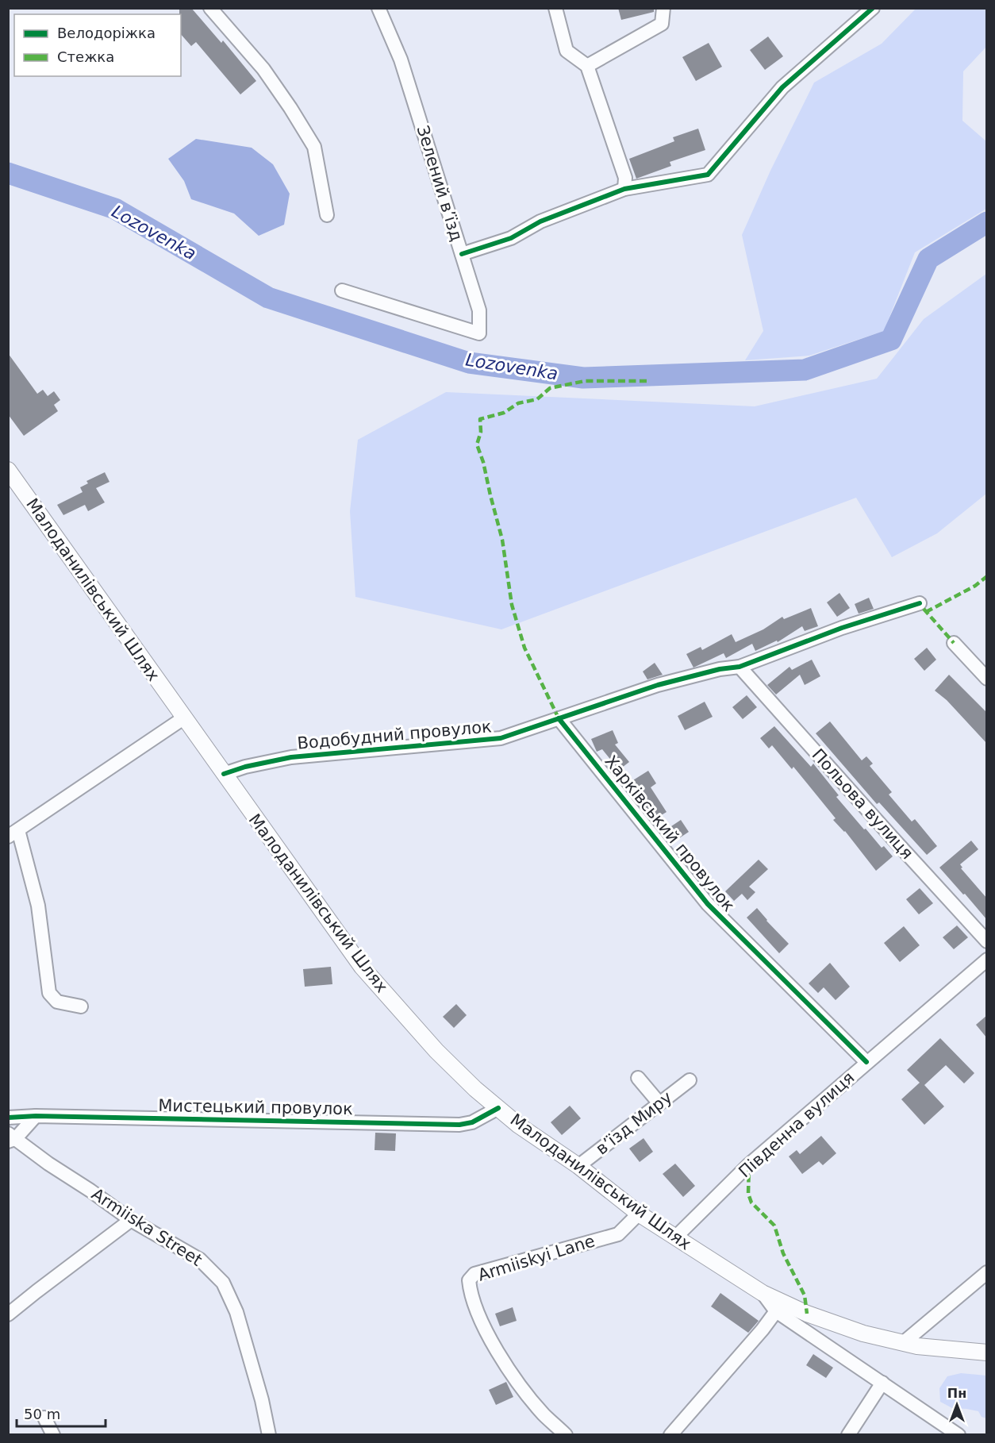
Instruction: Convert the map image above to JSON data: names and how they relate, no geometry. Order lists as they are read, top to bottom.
{
  "streets": {
    "main road": ["Малоданилівський Шлях"],
    "street": [
      "Зелений в’їзд",
      "Водобудний провулок",
      "Польова вулиця",
      "Харківський провулок",
      "Мистецький провулок",
      "в’їзд Миру",
      "Південна вулиця",
      "Armiiska Street",
      "Armiiskyi Lane"
    ]
  },
  "crossings": [
    ["Малоданилівський Шлях", "Водобудний провулок"],
    ["Малоданилівський Шлях", "Мистецький провулок"],
    ["Малоданилівський Шлях", "в’їзд Миру"],
    ["Малоданилівський Шлях", "Південна вулиця"],
    ["Малоданилівський Шлях", "Armiiskyi Lane"],
    ["Водобудний провулок", "Польова вулиця"],
    ["Водобудний провулок", "Харківський провулок"],
    ["Харківський провулок", "Південна вулиця"]
  ],
  "water": ["Lozovenka"],
  "legend": ["Велодоріжка", "Стежка"],
  "scale_bar": "50 m",
  "north": "top"
}
